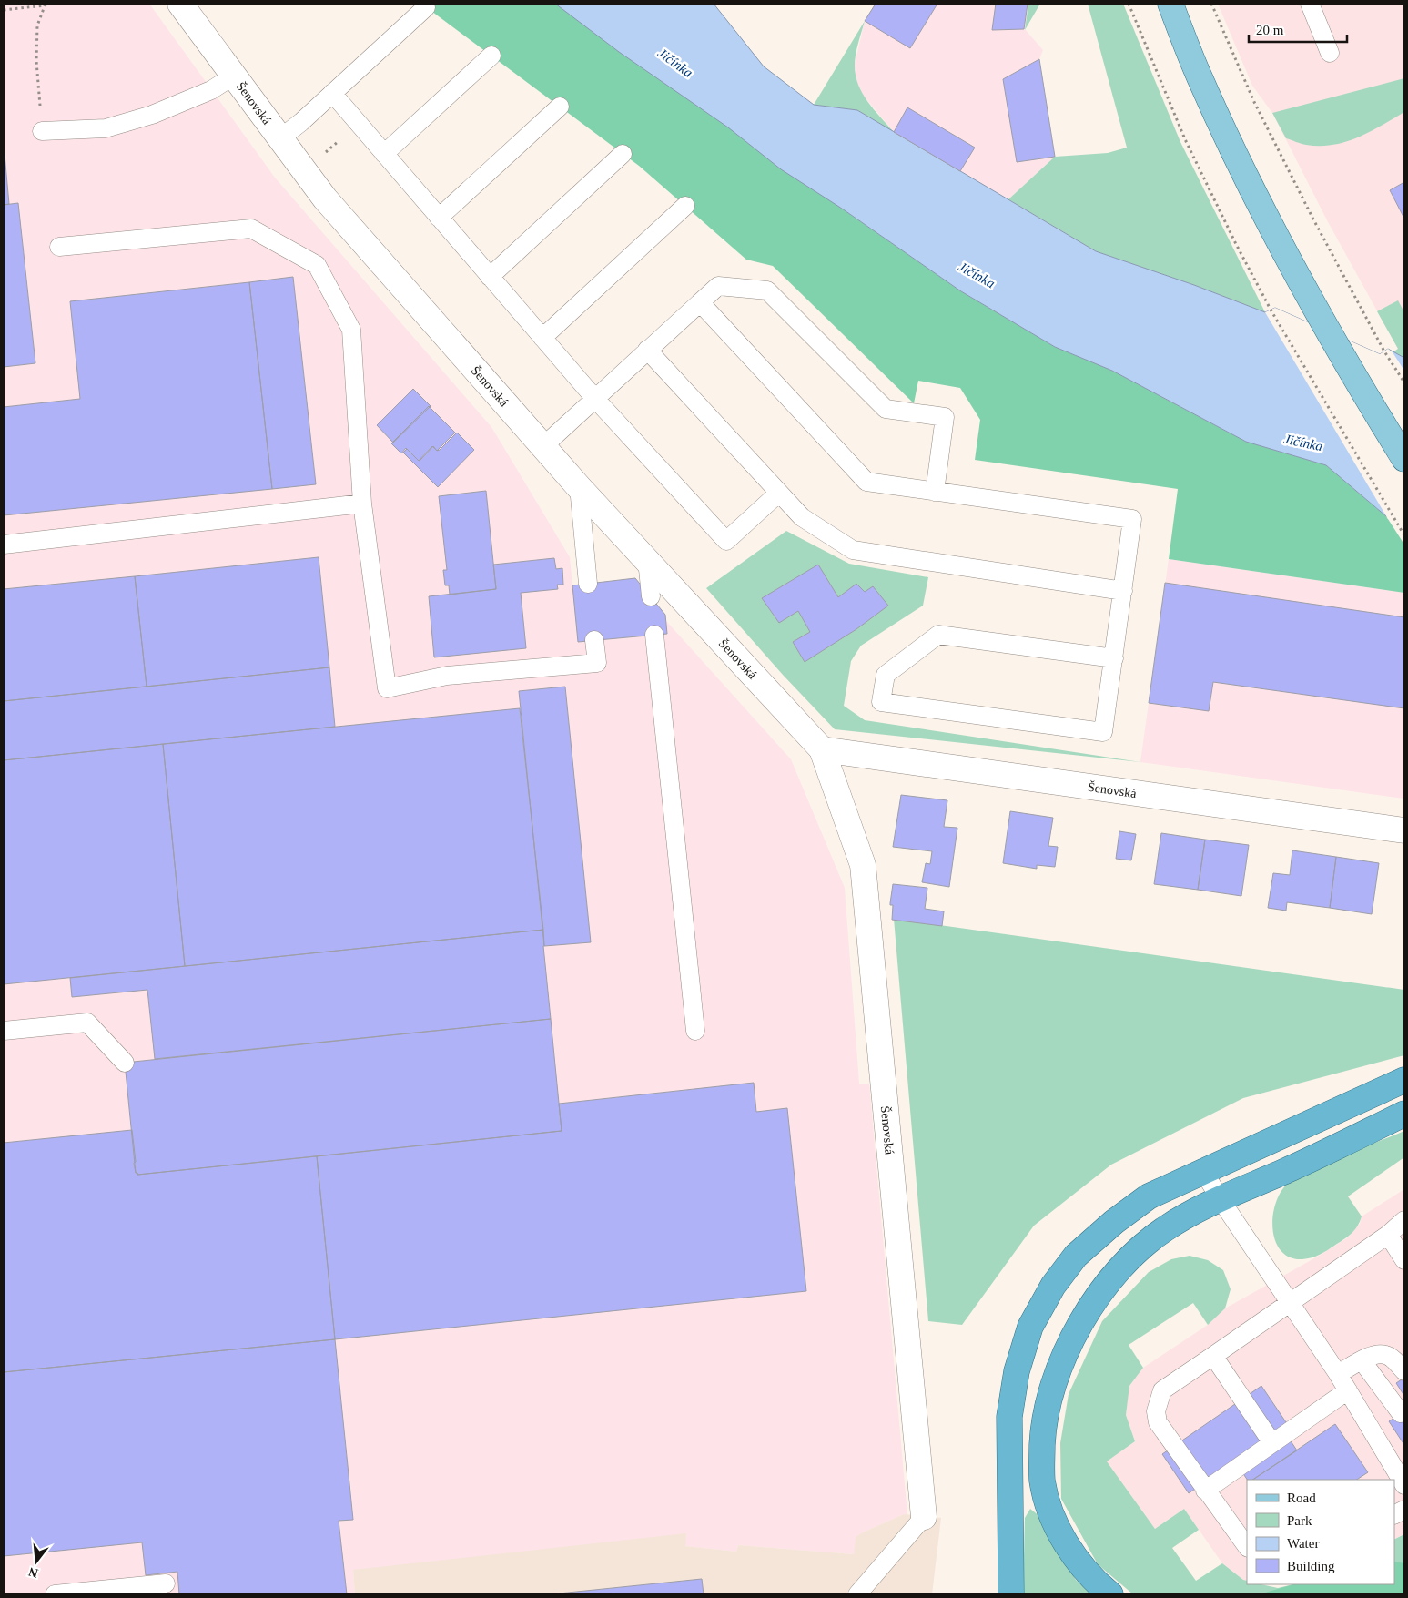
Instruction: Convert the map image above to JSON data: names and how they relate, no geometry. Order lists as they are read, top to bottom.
{
  "streets": {
    "street": ["Šenovská"]
  },
  "water": ["Jičínka"],
  "legend": [
    "Road",
    "Park",
    "Water",
    "Building"
  ],
  "scale_bar": "20 m",
  "north": "bottom"
}
